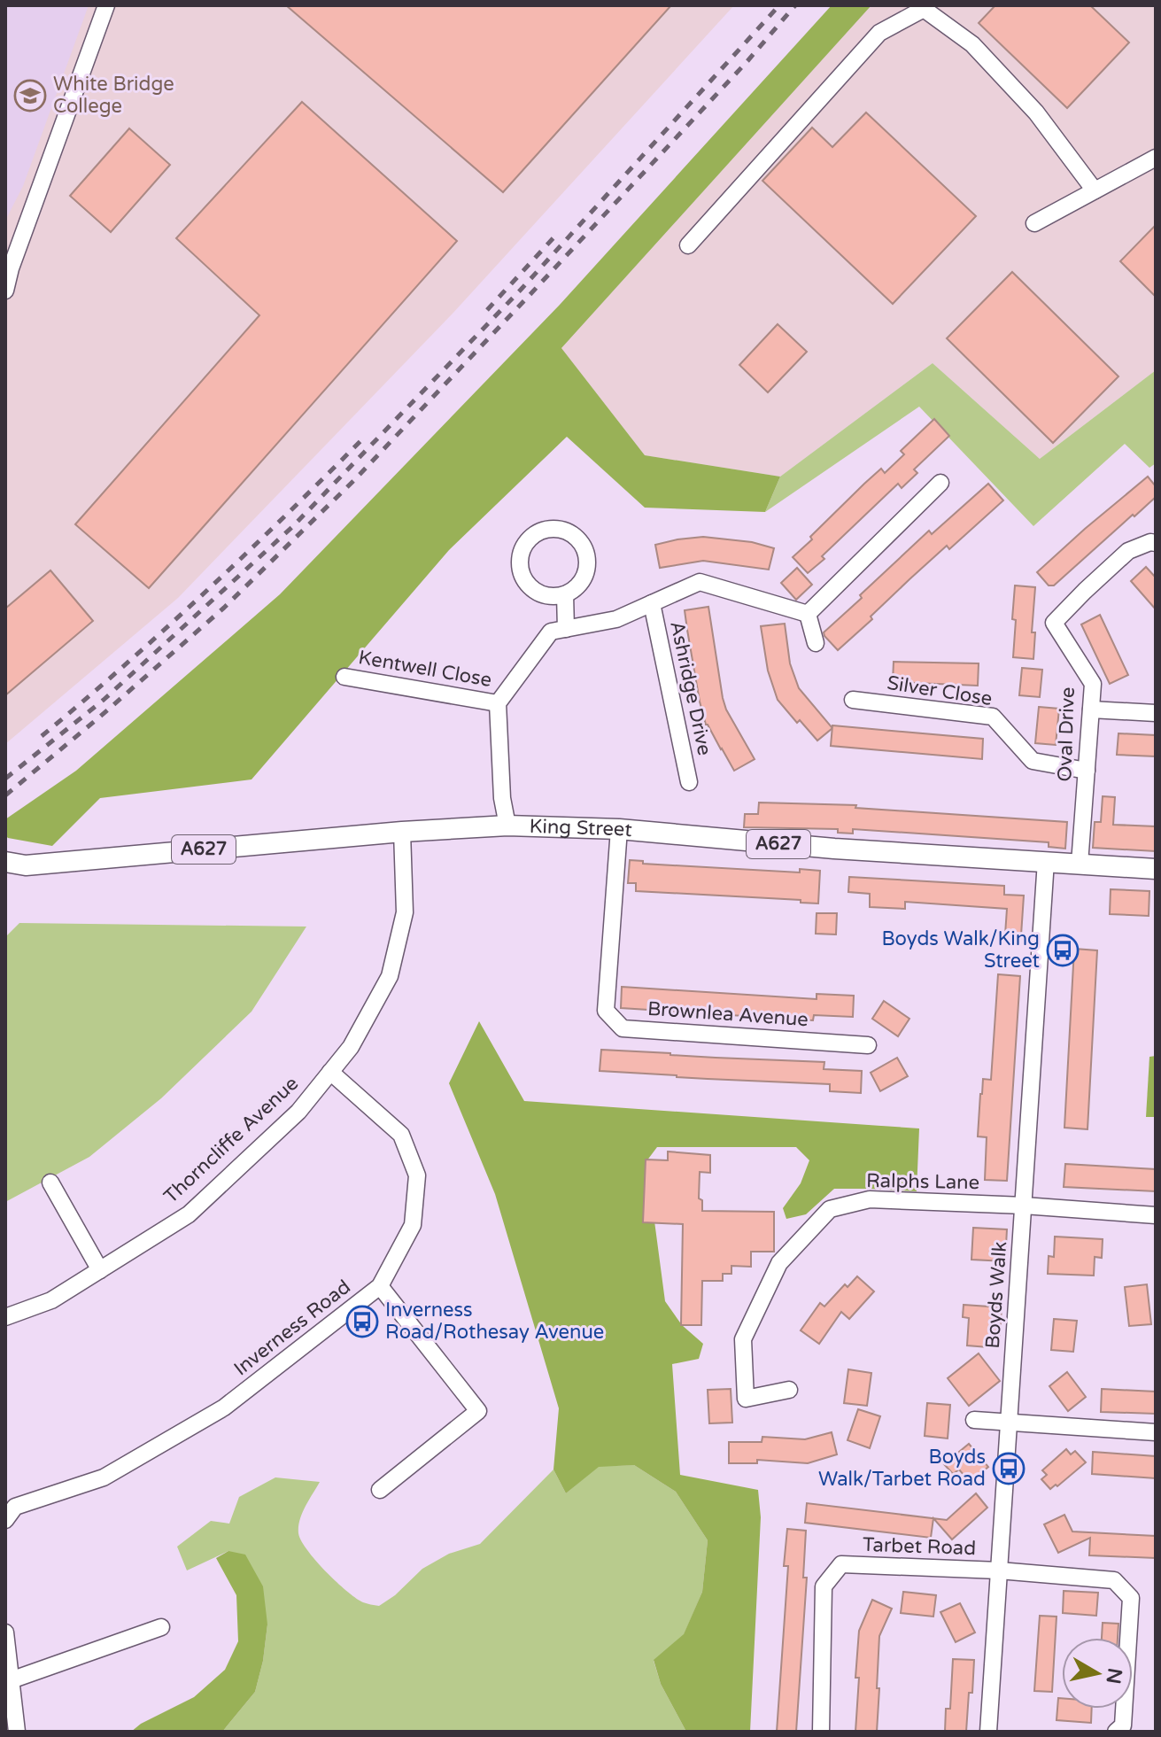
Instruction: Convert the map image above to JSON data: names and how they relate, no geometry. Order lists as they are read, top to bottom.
{
  "streets": {
    "main road": ["King Street", "A627"],
    "street": [
      "Kentwell Close",
      "Ashridge Drive",
      "Silver Close",
      "Oval Drive",
      "Brownlea Avenue",
      "Thorncliffe Avenue",
      "Ralphs Lane",
      "Boyds Walk",
      "Inverness Road",
      "Tarbet Road"
    ]
  },
  "crossings": [
    ["Silver Close", "Oval Drive"],
    ["Oval Drive", "King Street"],
    ["King Street", "Brownlea Avenue"],
    ["King Street", "Thorncliffe Avenue"],
    ["King Street", "Boyds Walk"],
    ["Thorncliffe Avenue", "Inverness Road"],
    ["Ralphs Lane", "Boyds Walk"],
    ["Boyds Walk", "Tarbet Road"]
  ],
  "places": {
    "school or university": ["White Bridge College"],
    "bus stop": ["Boyds Walk/King Street", "Inverness Road/Rothesay Avenue", "Boyds Walk/Tarbet Road"]
  },
  "north": "right"
}
